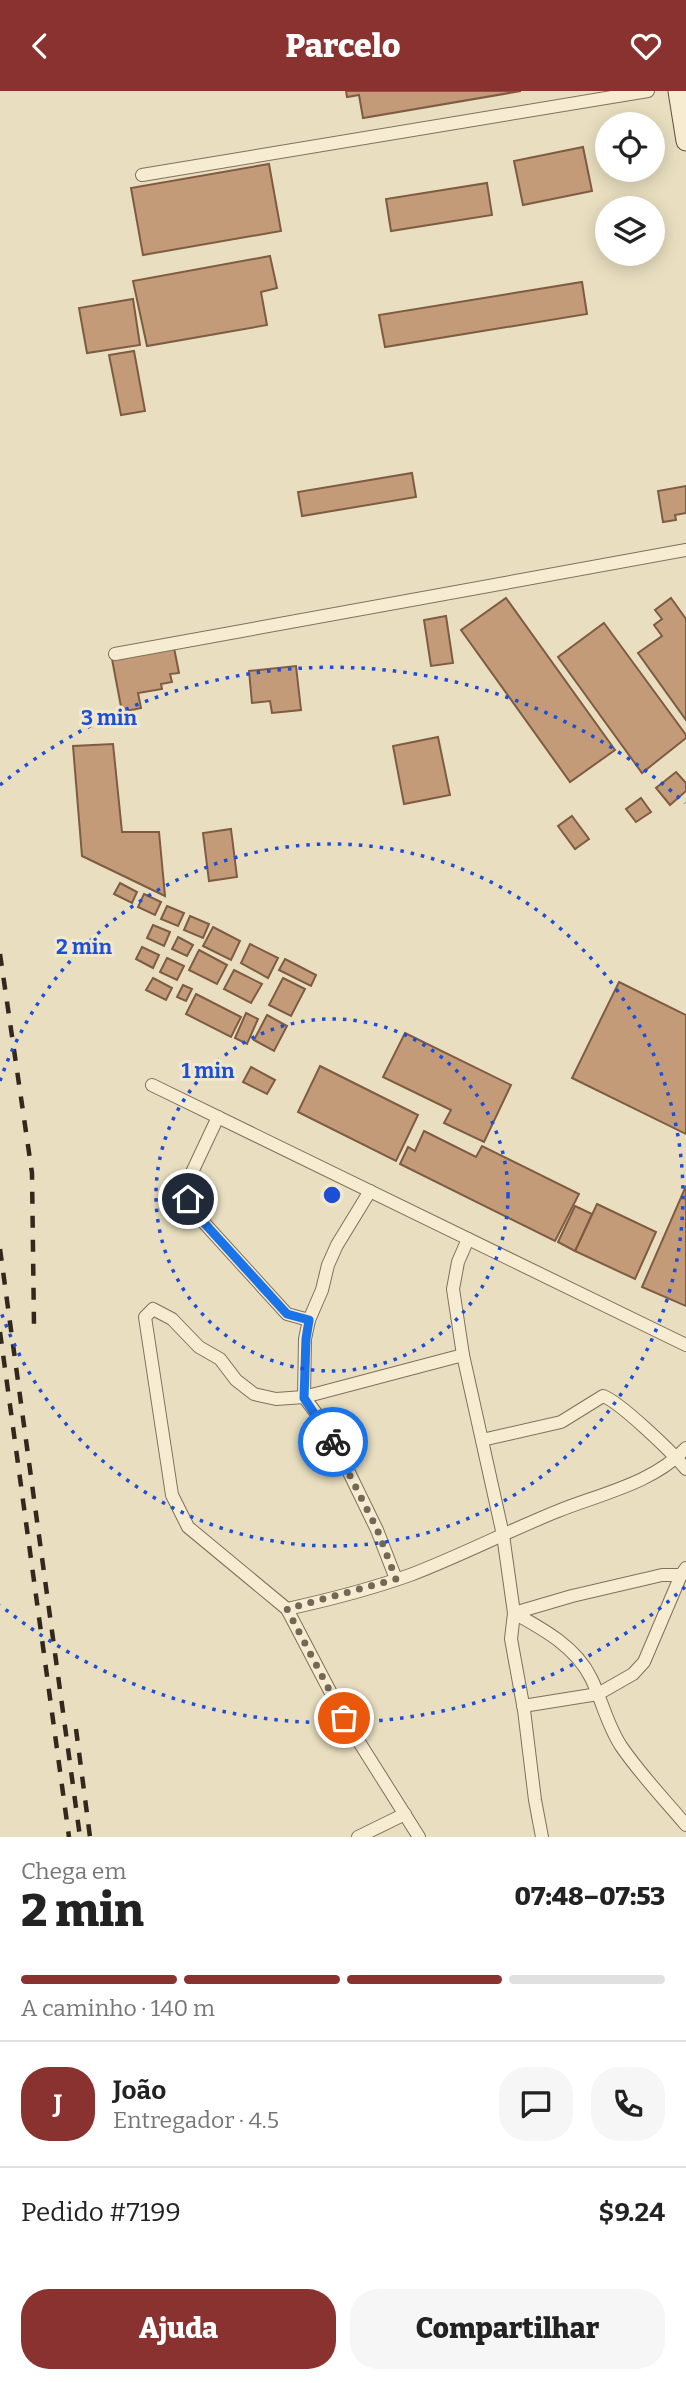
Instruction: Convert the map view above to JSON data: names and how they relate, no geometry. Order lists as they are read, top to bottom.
{
  "page": {
    "header": "Parcelo",
    "heading": ["2 min", "Chega em", "07:48–07:53"],
    "panel": [
      "João",
      "Entregador · 4.5",
      "Pedido #7199",
      "$9.24"
    ],
    "bar": "A caminho · 140 m",
    "round": "J",
    "buttons": ["Ajuda", "Compartilhar"]
  },
  "rings": ["3 min", "2 min", "1 min"]
}
